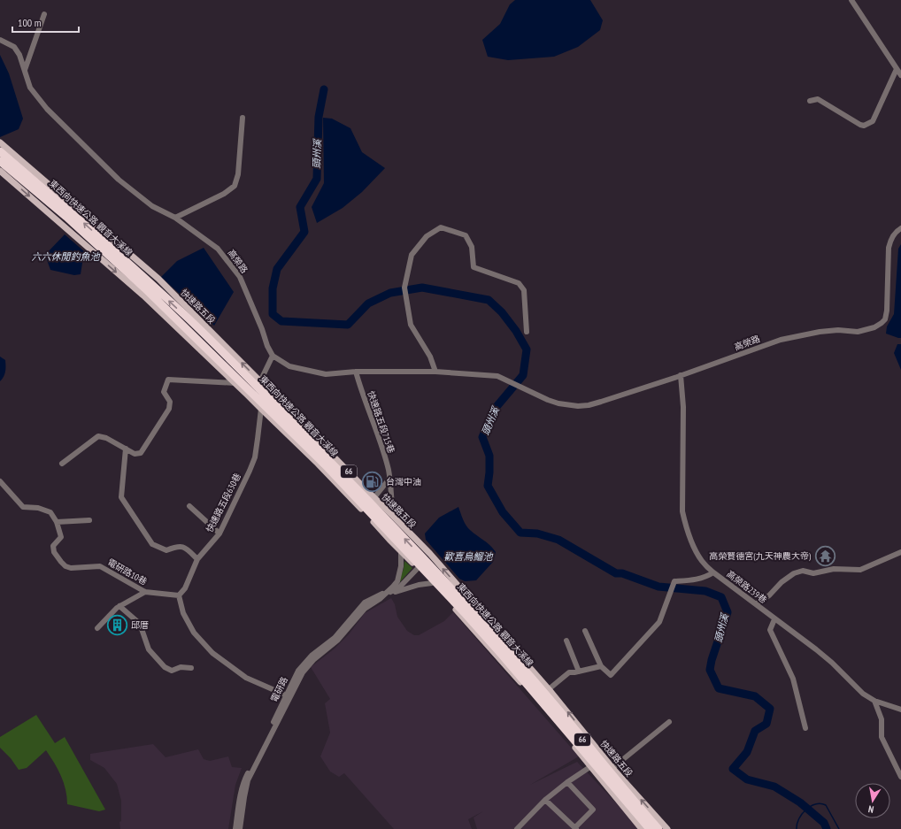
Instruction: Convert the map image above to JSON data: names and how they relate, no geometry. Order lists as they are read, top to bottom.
{
  "streets": {
    "highway": ["東西向快速公路 觀音大溪線", "66"],
    "main road": ["快速路五段"],
    "street": [
      "高榮路",
      "快速路五段715巷",
      "快速路五段630巷",
      "電研路10巷",
      "高榮路239巷",
      "電研路"
    ]
  },
  "crossings": [
    ["高榮路", "高榮路239巷"],
    ["快速路五段", "快速路五段715巷"],
    ["快速路五段", "電研路"],
    ["66", "快速路五段630巷"],
    ["66", "電研路"],
    ["快速路五段630巷", "電研路10巷"]
  ],
  "water": ["頭州溪", "六六休閒釣魚池", "歡喜烏鰡池"],
  "places": {
    "fuel station": ["台灣中油"],
    "temple": ["高榮賢德宮(九天神農大帝)"],
    "building": ["邱厝"]
  },
  "scale_bar": "100 m",
  "north": "bottom"
}
